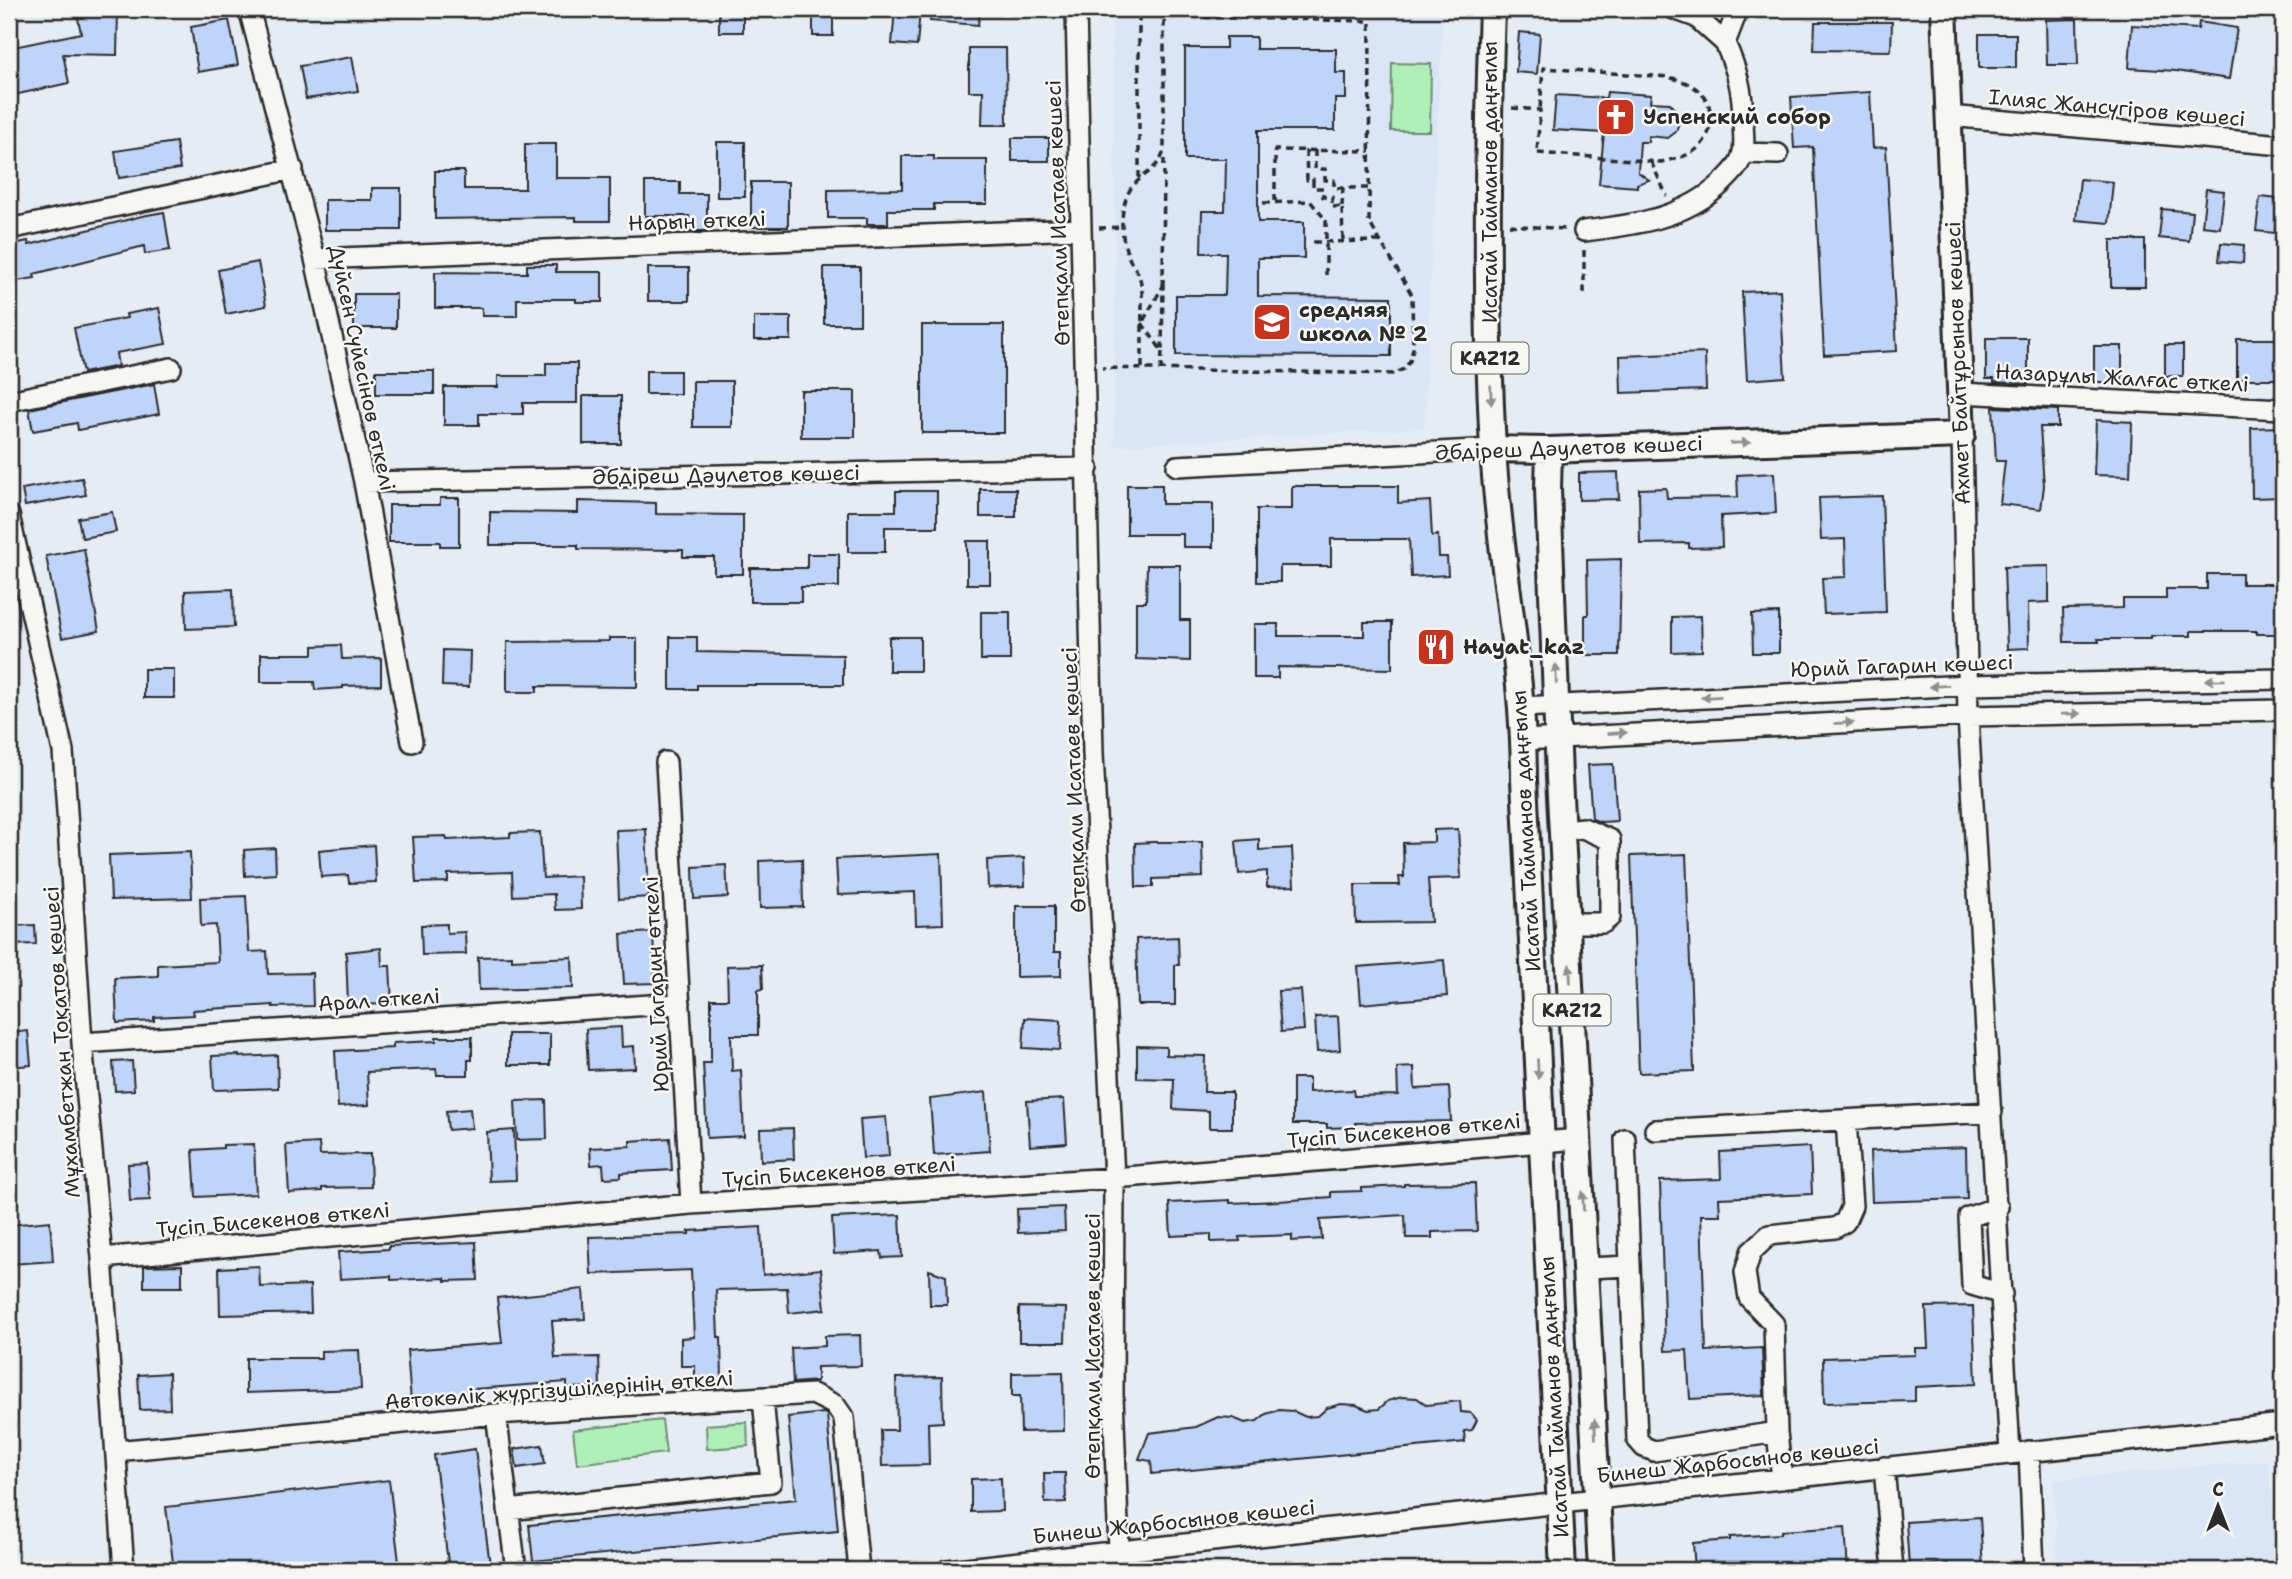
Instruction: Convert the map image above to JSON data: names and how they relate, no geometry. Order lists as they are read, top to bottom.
{
  "streets": {
    "main road": [
      "Исатай Тайманов даңғылы",
      "KAZ12",
      "Ахмет Байтұрсынов көшесі",
      "Әбдіреш Дәулетов көшесі"
    ],
    "street": [
      "Ілияс Жансүгіров көшесі",
      "Өтепқали Исатаев көшесі",
      "Нарын өткелі",
      "Дүйсен Сүйесінов өткелі",
      "Назарұлы Жалғас өткелі",
      "Юрий Гагарин көшесі",
      "Юрий Гагарин өткелі",
      "Арал өткелі",
      "Мұхамбетжан Тоқатов көшесі",
      "Түсіп Бисекенов өткелі",
      "Автокөлік жүргізушілерінің өткелі",
      "Бинеш Жарбосынов көшесі"
    ]
  },
  "crossings": [
    ["Ілияс Жансүгіров көшесі", "Ахмет Байтұрсынов көшесі"],
    ["Исатай Тайманов даңғылы", "Әбдіреш Дәулетов көшесі"],
    ["Исатай Тайманов даңғылы", "Юрий Гагарин көшесі"],
    ["Исатай Тайманов даңғылы", "Түсіп Бисекенов өткелі"],
    ["Исатай Тайманов даңғылы", "Бинеш Жарбосынов көшесі"],
    ["Өтепқали Исатаев көшесі", "Нарын өткелі"],
    ["Өтепқали Исатаев көшесі", "Әбдіреш Дәулетов көшесі"],
    ["Өтепқали Исатаев көшесі", "Түсіп Бисекенов өткелі"],
    ["Өтепқали Исатаев көшесі", "Бинеш Жарбосынов көшесі"],
    ["Нарын өткелі", "Дүйсен Сүйесінов өткелі"],
    ["Ахмет Байтұрсынов көшесі", "Назарұлы Жалғас өткелі"],
    ["Ахмет Байтұрсынов көшесі", "Әбдіреш Дәулетов көшесі"],
    ["Ахмет Байтұрсынов көшесі", "Юрий Гагарин көшесі"],
    ["Ахмет Байтұрсынов көшесі", "Бинеш Жарбосынов көшесі"],
    ["Дүйсен Сүйесінов өткелі", "Әбдіреш Дәулетов көшесі"],
    ["Юрий Гагарин өткелі", "Арал өткелі"],
    ["Юрий Гагарин өткелі", "Түсіп Бисекенов өткелі"],
    ["Арал өткелі", "Мұхамбетжан Тоқатов көшесі"],
    ["Мұхамбетжан Тоқатов көшесі", "Түсіп Бисекенов өткелі"],
    ["Мұхамбетжан Тоқатов көшесі", "Автокөлік жүргізушілерінің өткелі"]
  ],
  "places": {
    "church": ["Успенский собор"],
    "school or university": ["cредняя школа № 2"],
    "restaurant": ["Hayat_kaz"]
  },
  "north": "top"
}
